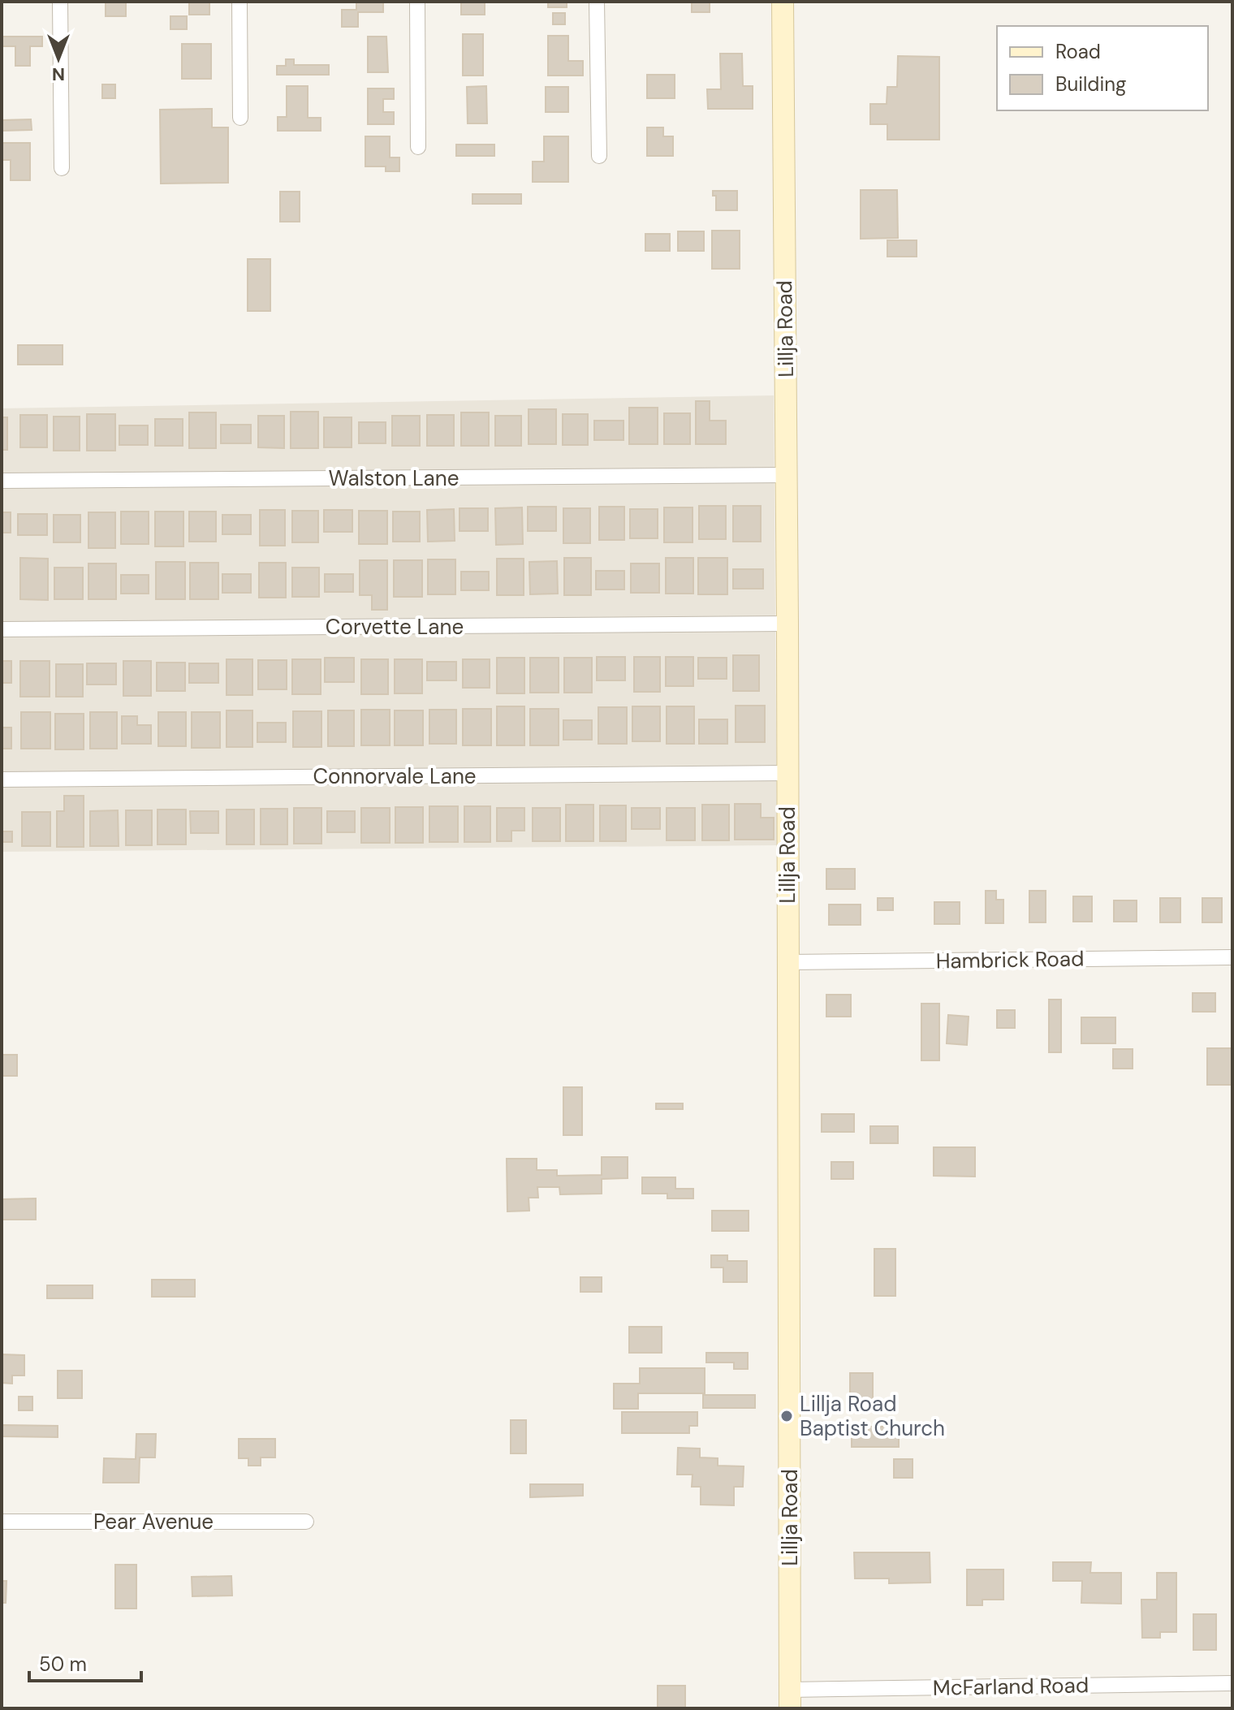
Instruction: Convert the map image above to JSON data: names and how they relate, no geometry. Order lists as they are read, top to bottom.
{
  "streets": {
    "street": [
      "Lillja Road",
      "Walston Lane",
      "Corvette Lane",
      "Connorvale Lane",
      "Hambrick Road",
      "Pear Avenue",
      "McFarland Road"
    ]
  },
  "crossings": [
    ["Lillja Road", "Walston Lane"],
    ["Lillja Road", "Corvette Lane"],
    ["Lillja Road", "Connorvale Lane"],
    ["Lillja Road", "Hambrick Road"],
    ["Lillja Road", "McFarland Road"]
  ],
  "places": ["Lillja Road Baptist Church"],
  "legend": ["Road", "Building"],
  "scale_bar": "50 m",
  "north": "bottom"
}
